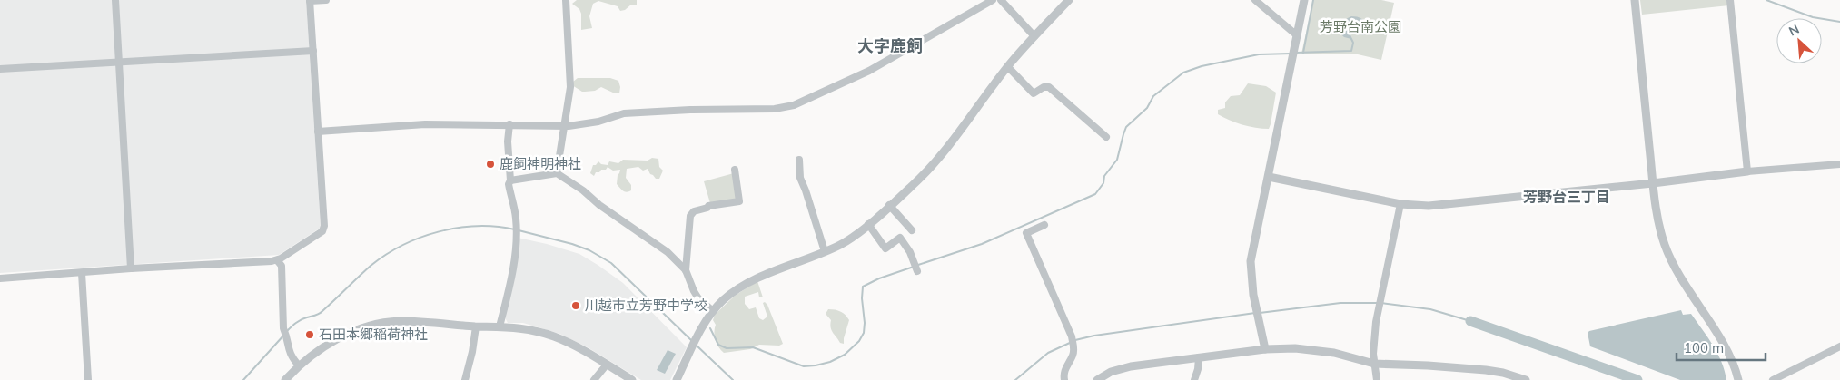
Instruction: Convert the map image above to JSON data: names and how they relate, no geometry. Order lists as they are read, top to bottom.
{
  "districts": ["大字鹿飼", "芳野台三丁目"],
  "parks": ["芳野台南公園"],
  "places": ["鹿飼神明神社", "川越市立芳野中学校", "石田本郷稲荷神社"],
  "scale_bar": "100 m",
  "north": "top left"
}
